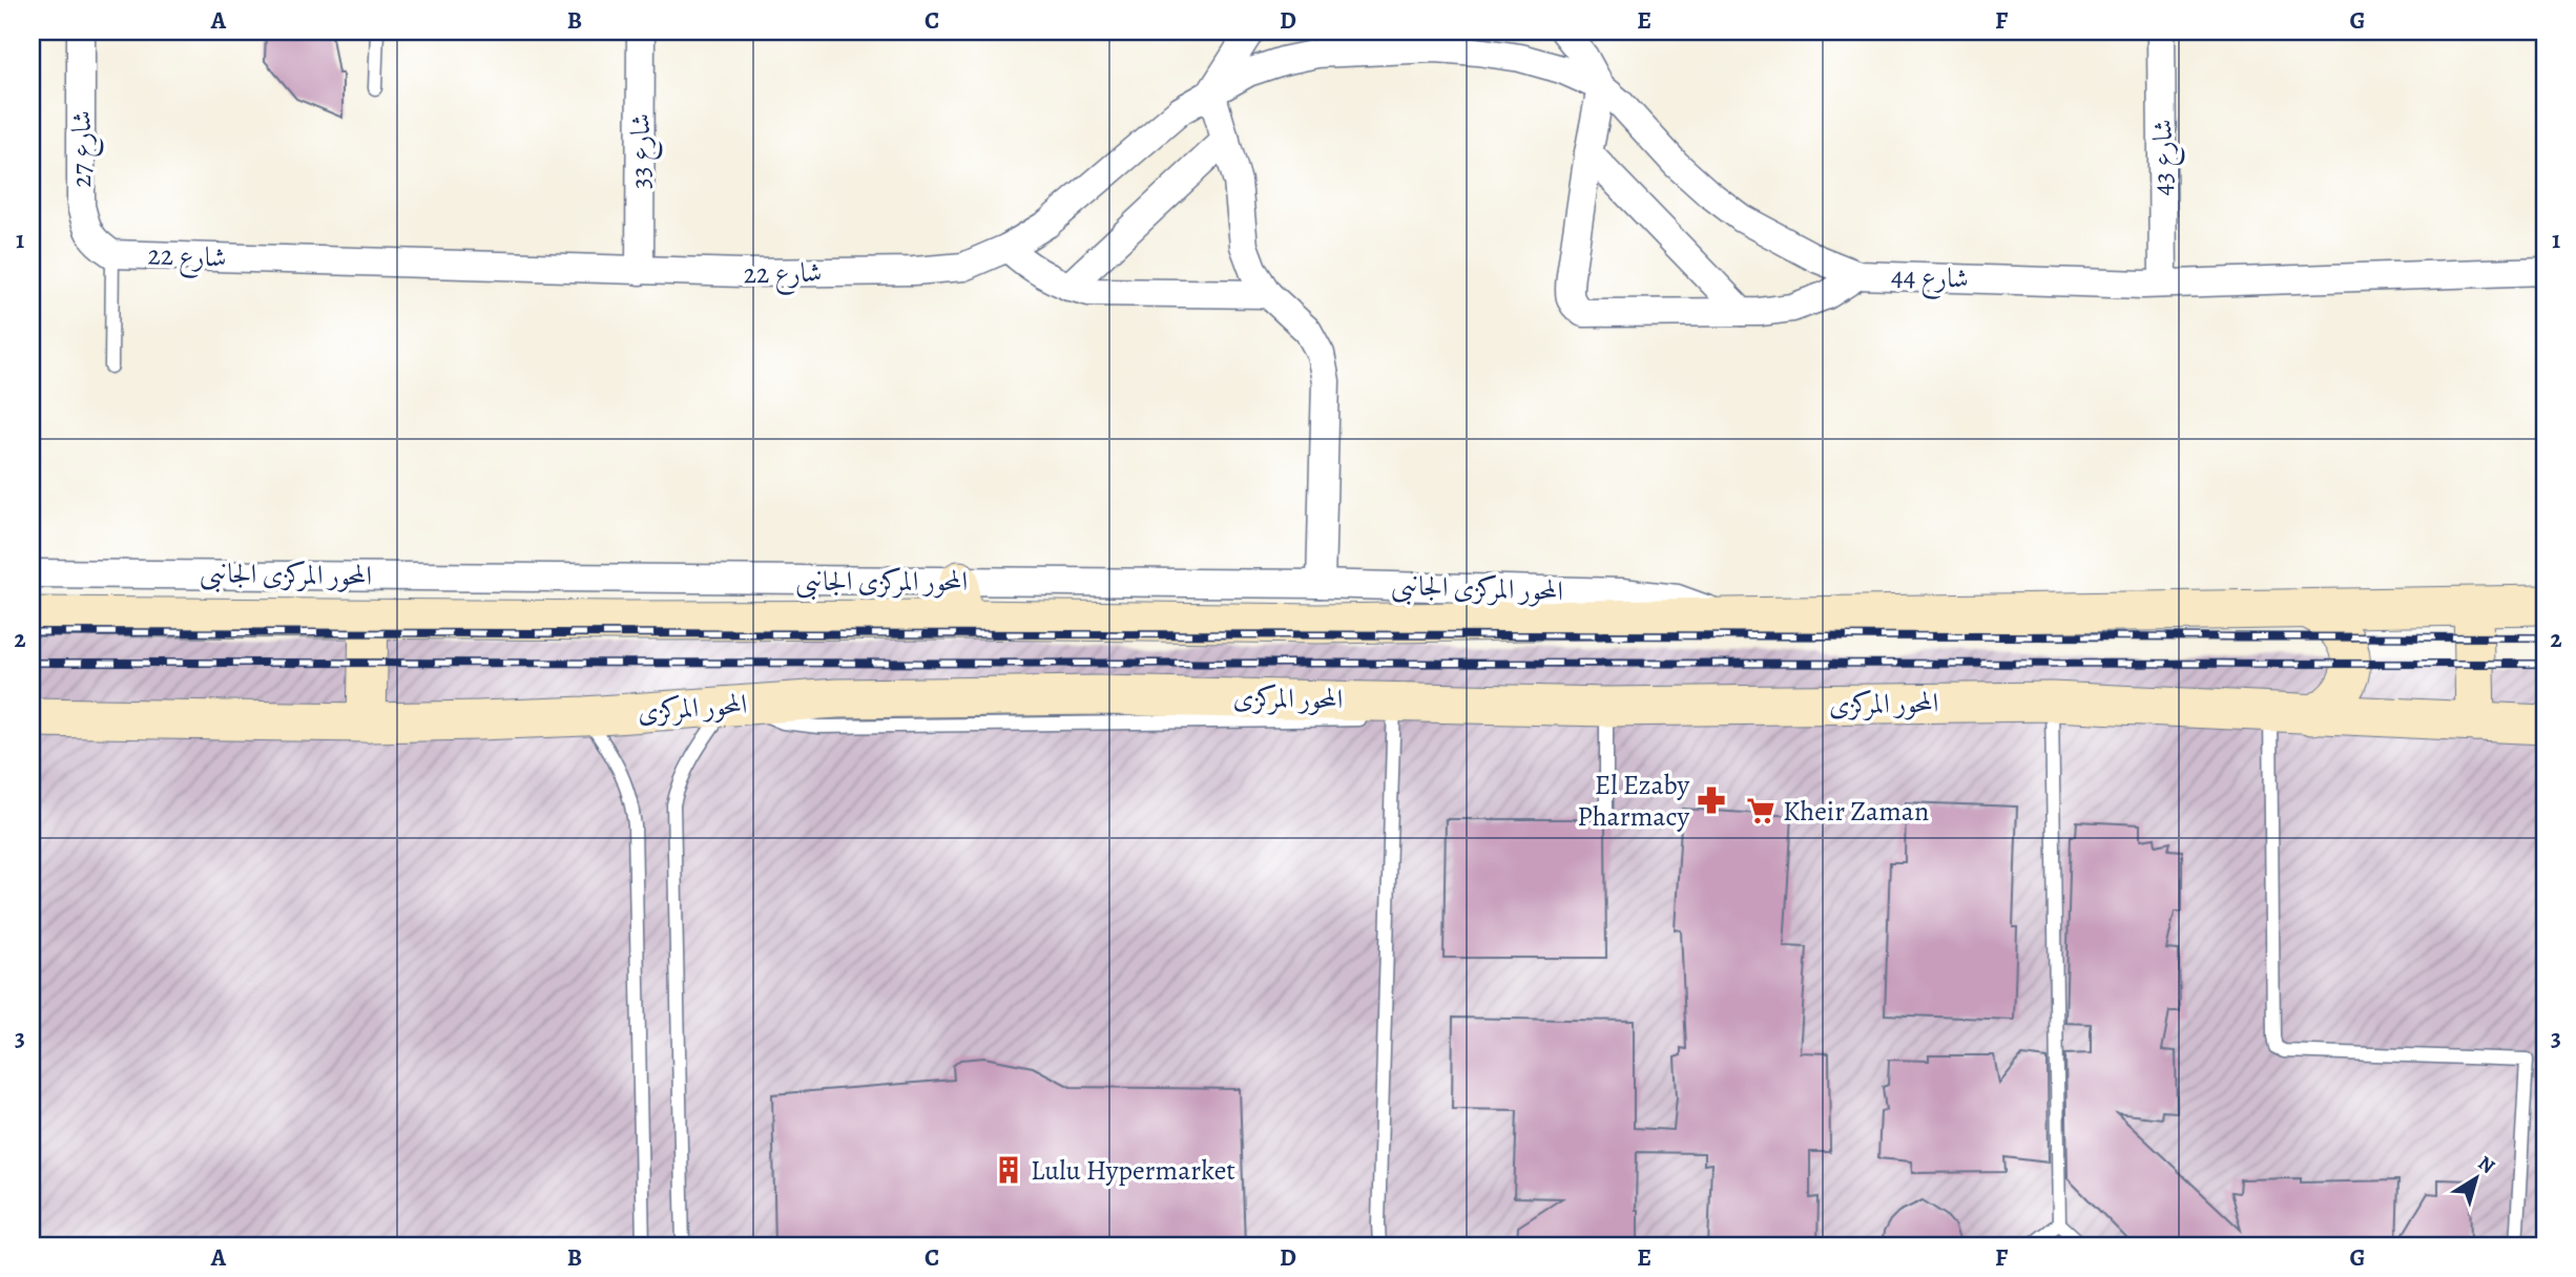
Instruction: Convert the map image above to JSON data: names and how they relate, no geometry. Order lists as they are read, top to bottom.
{
  "streets": {
    "main road": ["المحور المركزى"],
    "street": [
      "شارع 27",
      "شارع 33",
      "شارع 43",
      "شارع 22",
      "شارع 44",
      "المحور المركزى الجانبى"
    ]
  },
  "crossings": [
    ["شارع 27", "شارع 22"],
    ["شارع 33", "شارع 22"],
    ["شارع 43", "شارع 44"],
    ["شارع 22", "شارع 44"]
  ],
  "places": {
    "pharmacy": ["El Ezaby Pharmacy"],
    "supermarket": ["Kheir Zaman"],
    "building": ["Lulu Hypermarket"]
  },
  "north": "top right",
  "grid": {
    "columns": [
      "A",
      "B",
      "C",
      "D",
      "E",
      "F",
      "G"
    ],
    "rows": ["1", "2", "3"]
  }
}
